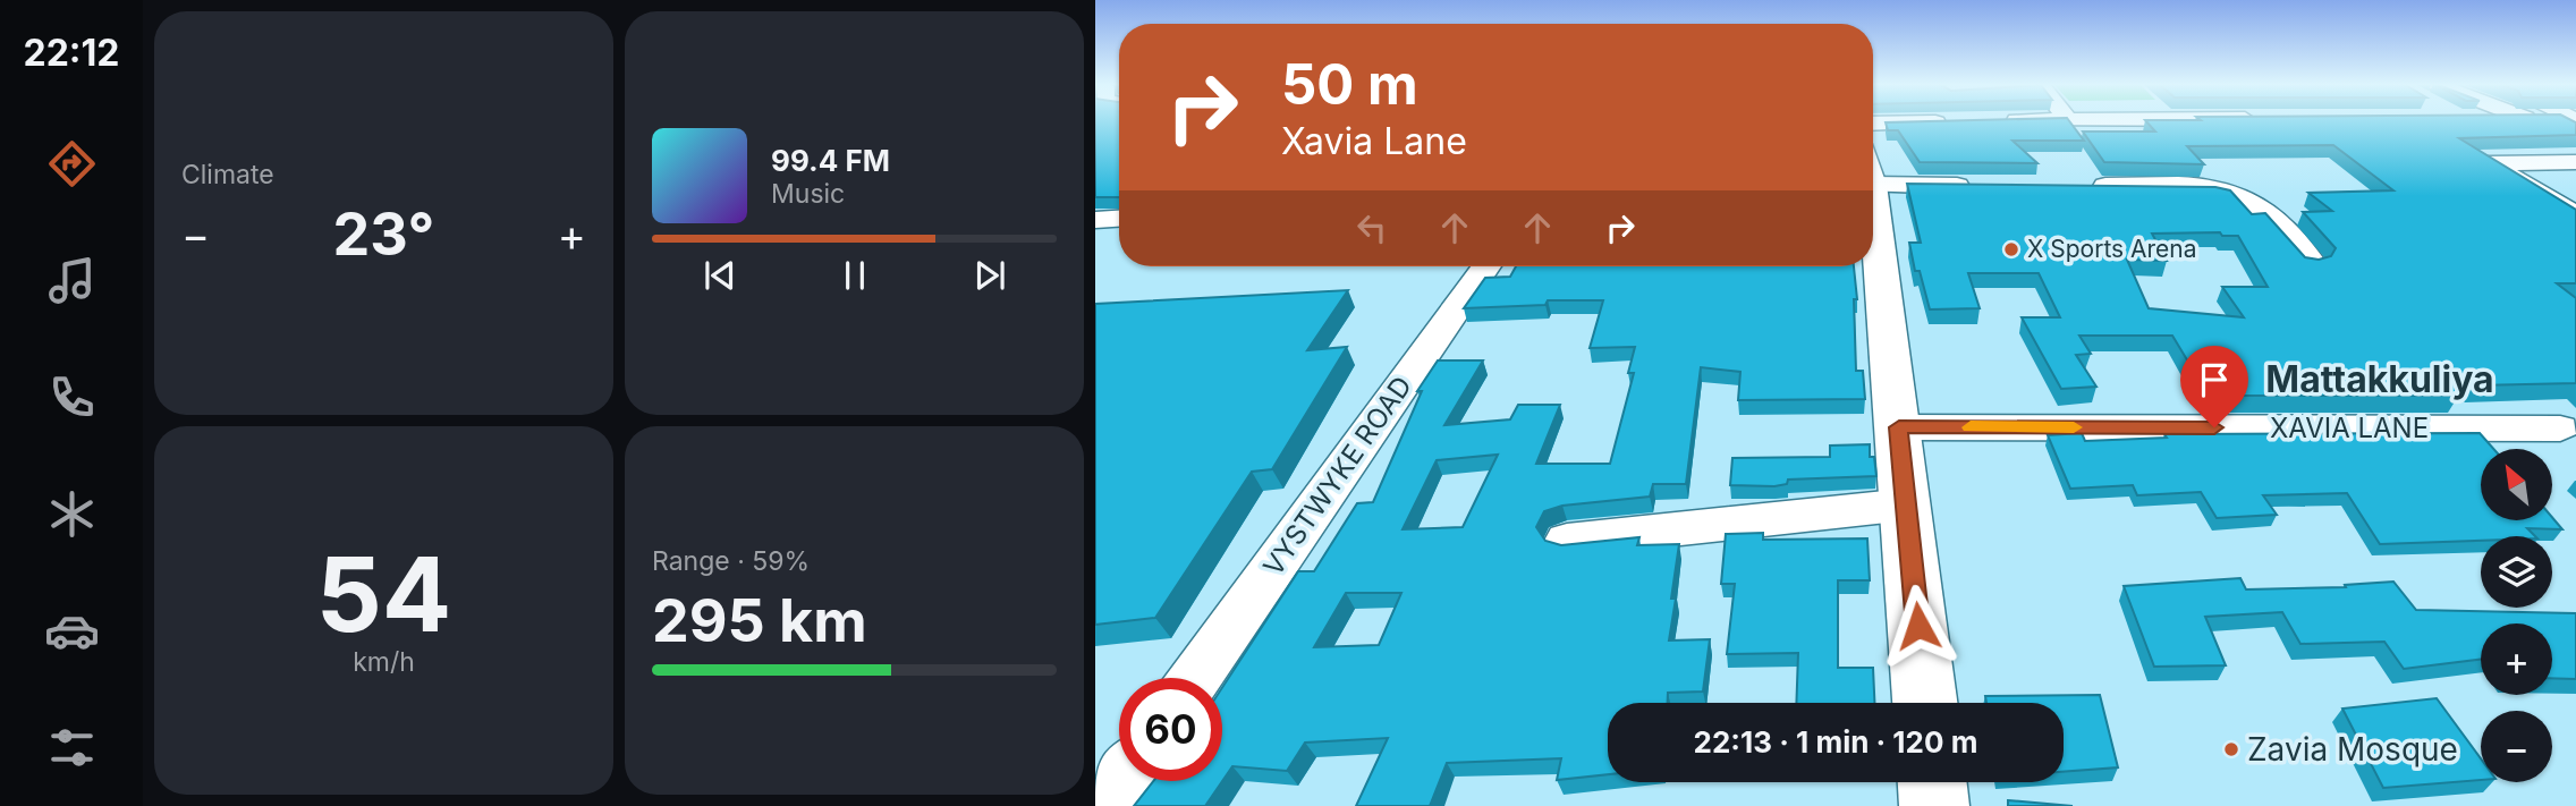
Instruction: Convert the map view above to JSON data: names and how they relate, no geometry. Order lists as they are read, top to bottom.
{
  "streets": {
    "street": ["XAVIA LANE", "VYSTWYKE ROAD"]
  },
  "districts": ["Mattakkuliya"],
  "places": ["X Sports Arena", "Zavia Mosque"],
  "north": "top left",
  "page": {
    "tabs": "22:12",
    "tile": [
      "Climate",
      ["54", "km/h"],
      ["Range · 59%", "295 km"]
    ],
    "turn": ["50 m", "Xavia Lane"],
    "song": ["99.4 FM", "Music"],
    "heat": ["−", "23°", "+"],
    "map_buttons": ["+", "−"],
    "limit": "60",
    "trip": "22:13 · 1 min · 120 m"
  }
}
